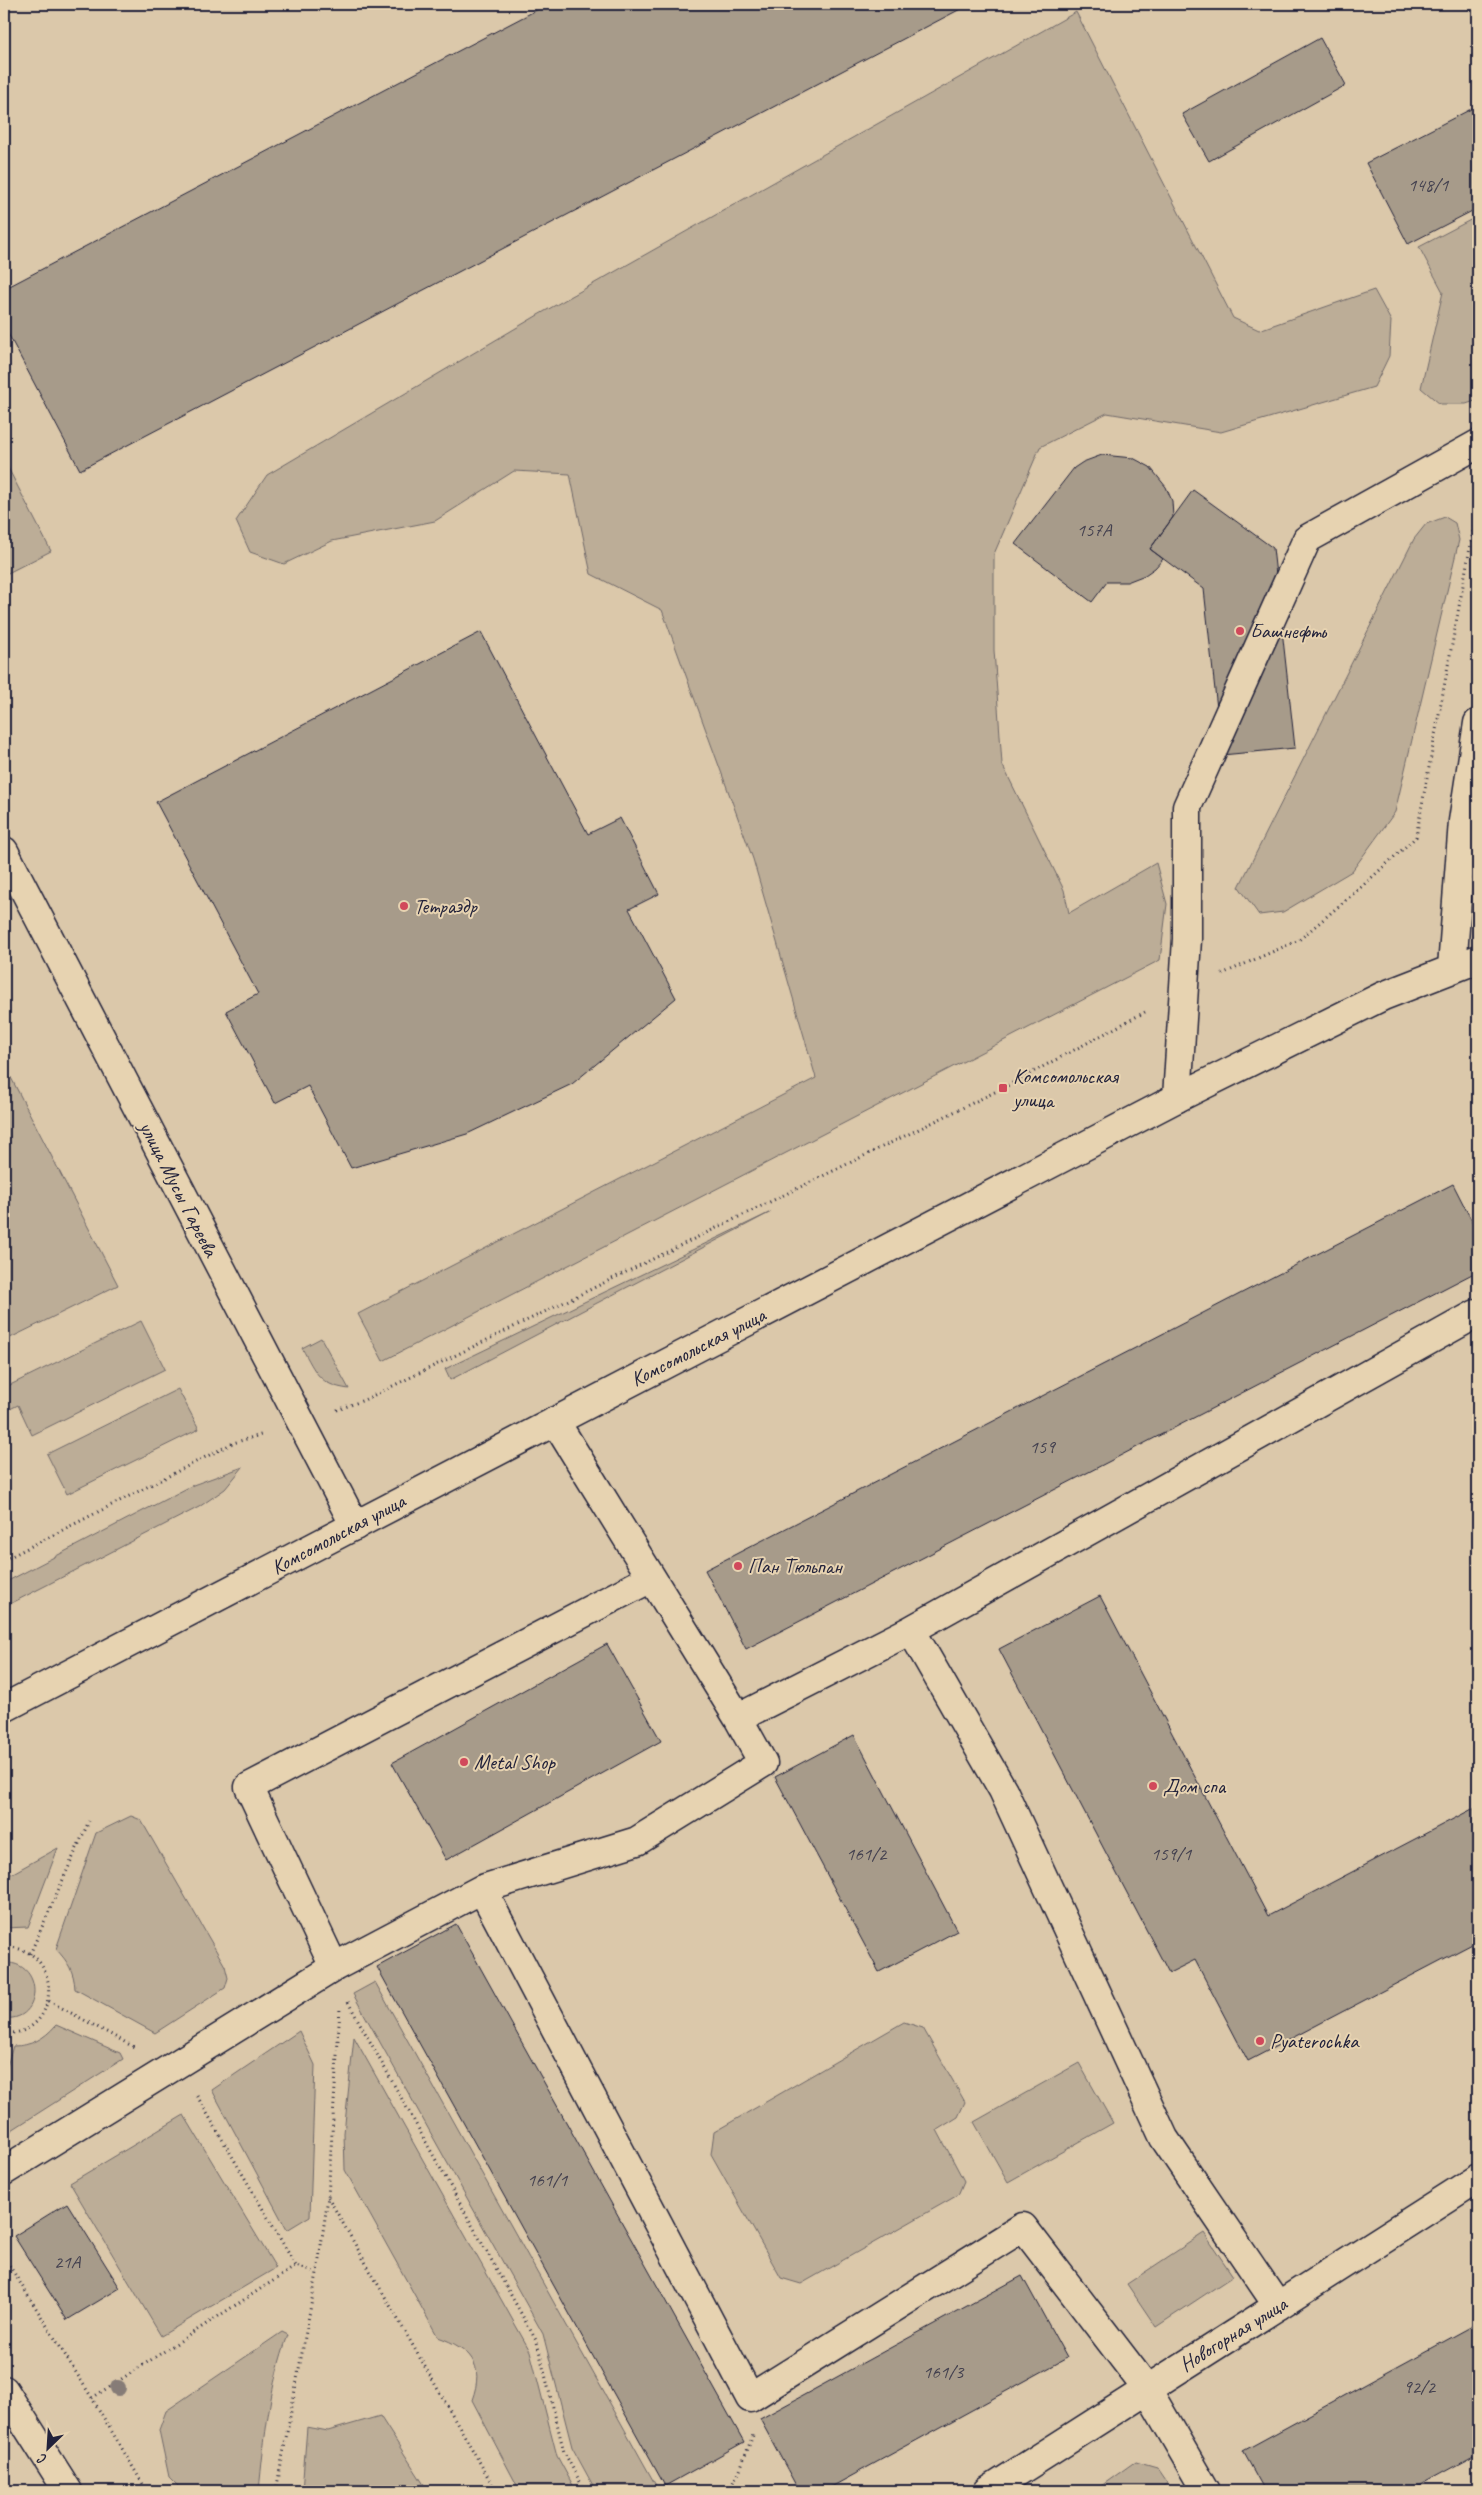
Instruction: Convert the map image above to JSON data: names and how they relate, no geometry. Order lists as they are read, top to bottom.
{
  "streets": {
    "main road": ["улица Мусы Гареева", "Комсомольская улица", "Новогорная улица"]
  },
  "crossings": [
    ["улица Мусы Гареева", "Комсомольская улица"]
  ],
  "places": {
    "other": [
      "Башнефть",
      "Тетраэдр",
      "Пан Тюльпан",
      "Metal Shop",
      "Дом спа",
      "Pyaterochka"
    ],
    "transit": ["Комсомольская улица"]
  },
  "house_numbers": [
    "148/1",
    "157А",
    "159",
    "161/2",
    "159/1",
    "161/1",
    "21А",
    "161/3",
    "92/2"
  ],
  "north": "bottom left"
}
